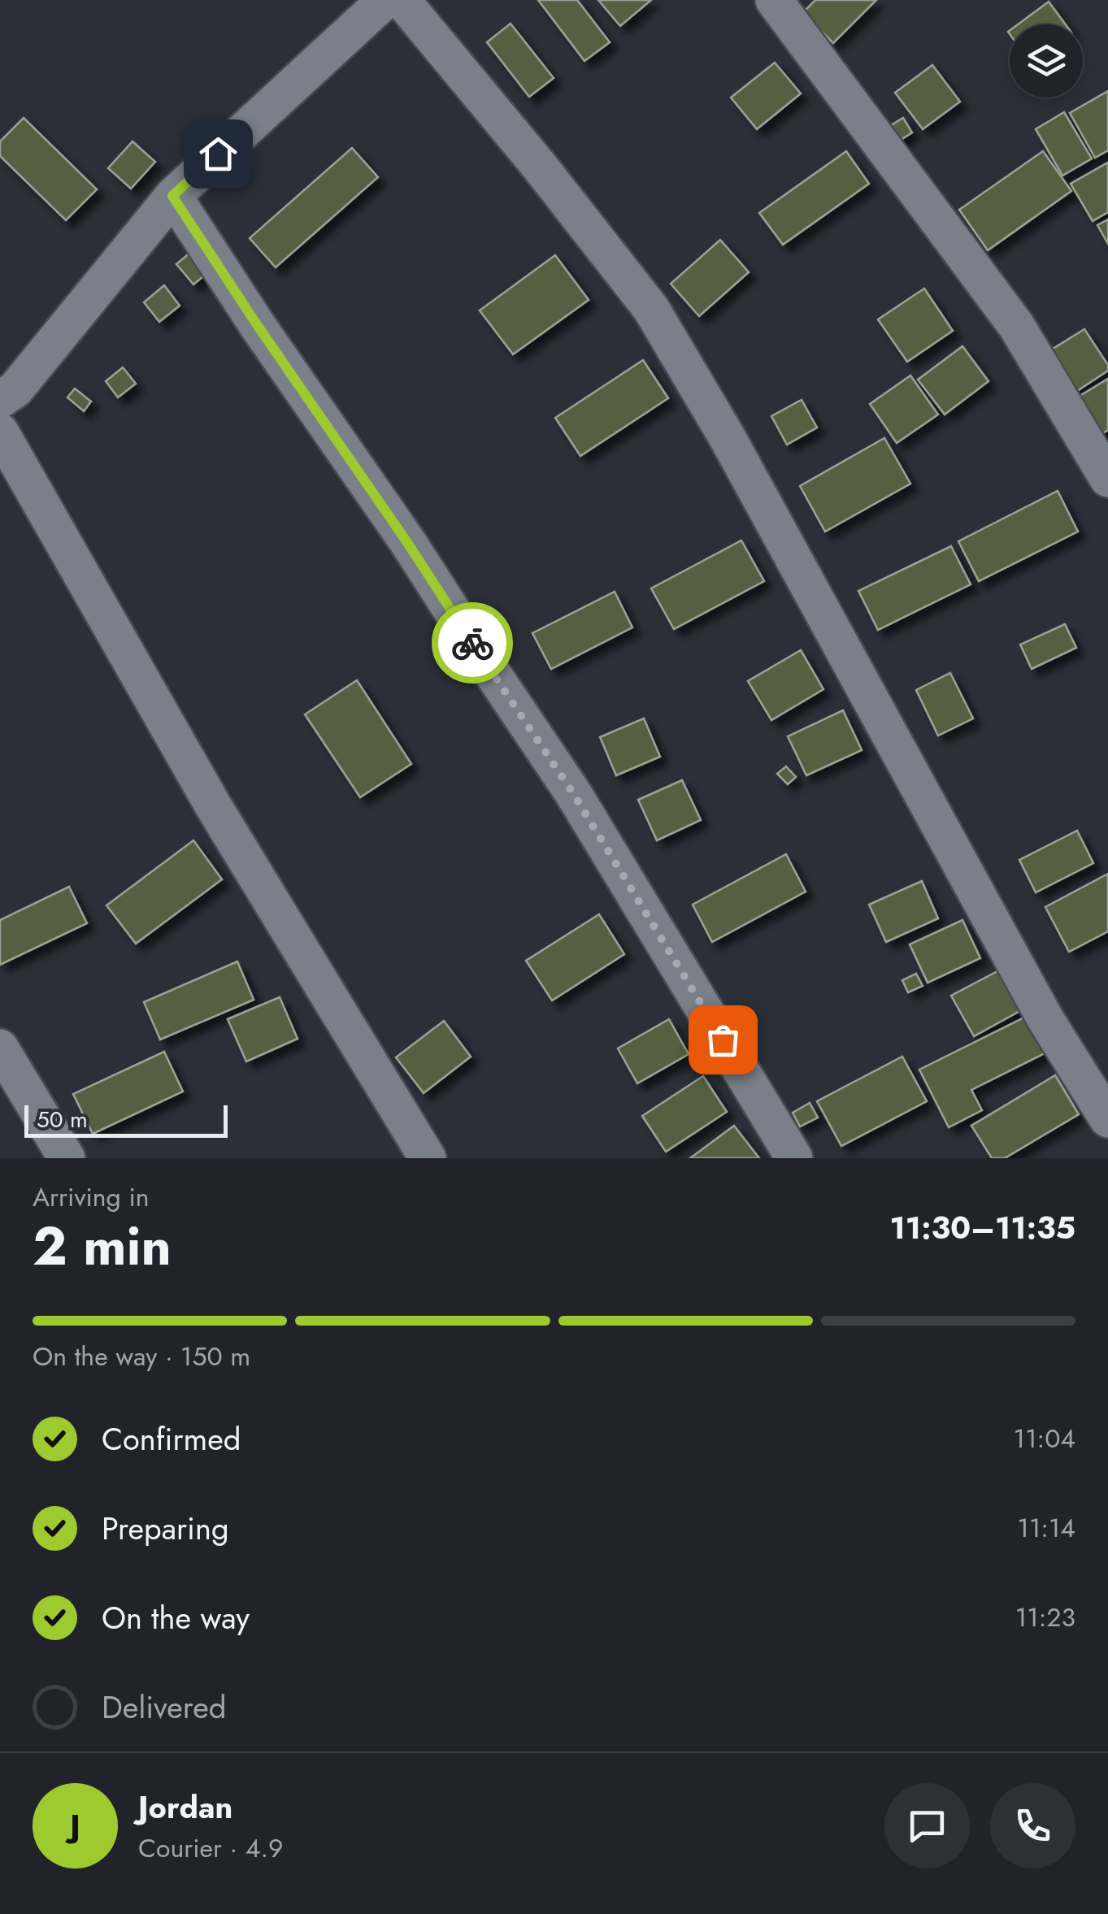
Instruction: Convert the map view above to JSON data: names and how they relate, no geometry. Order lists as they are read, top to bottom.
{
  "scale_bar": "50 m",
  "page": {
    "scale": "50 m",
    "heading": ["2 min", "Arriving in", "11:30–11:35"],
    "panel": ["Jordan", "Courier · 4.9"],
    "bar": "On the way · 150 m",
    "list": [
      ["Confirmed", "11:04"],
      ["Preparing", "11:14"],
      ["On the way", "11:23"],
      "Delivered"
    ],
    "round": "J"
  }
}
